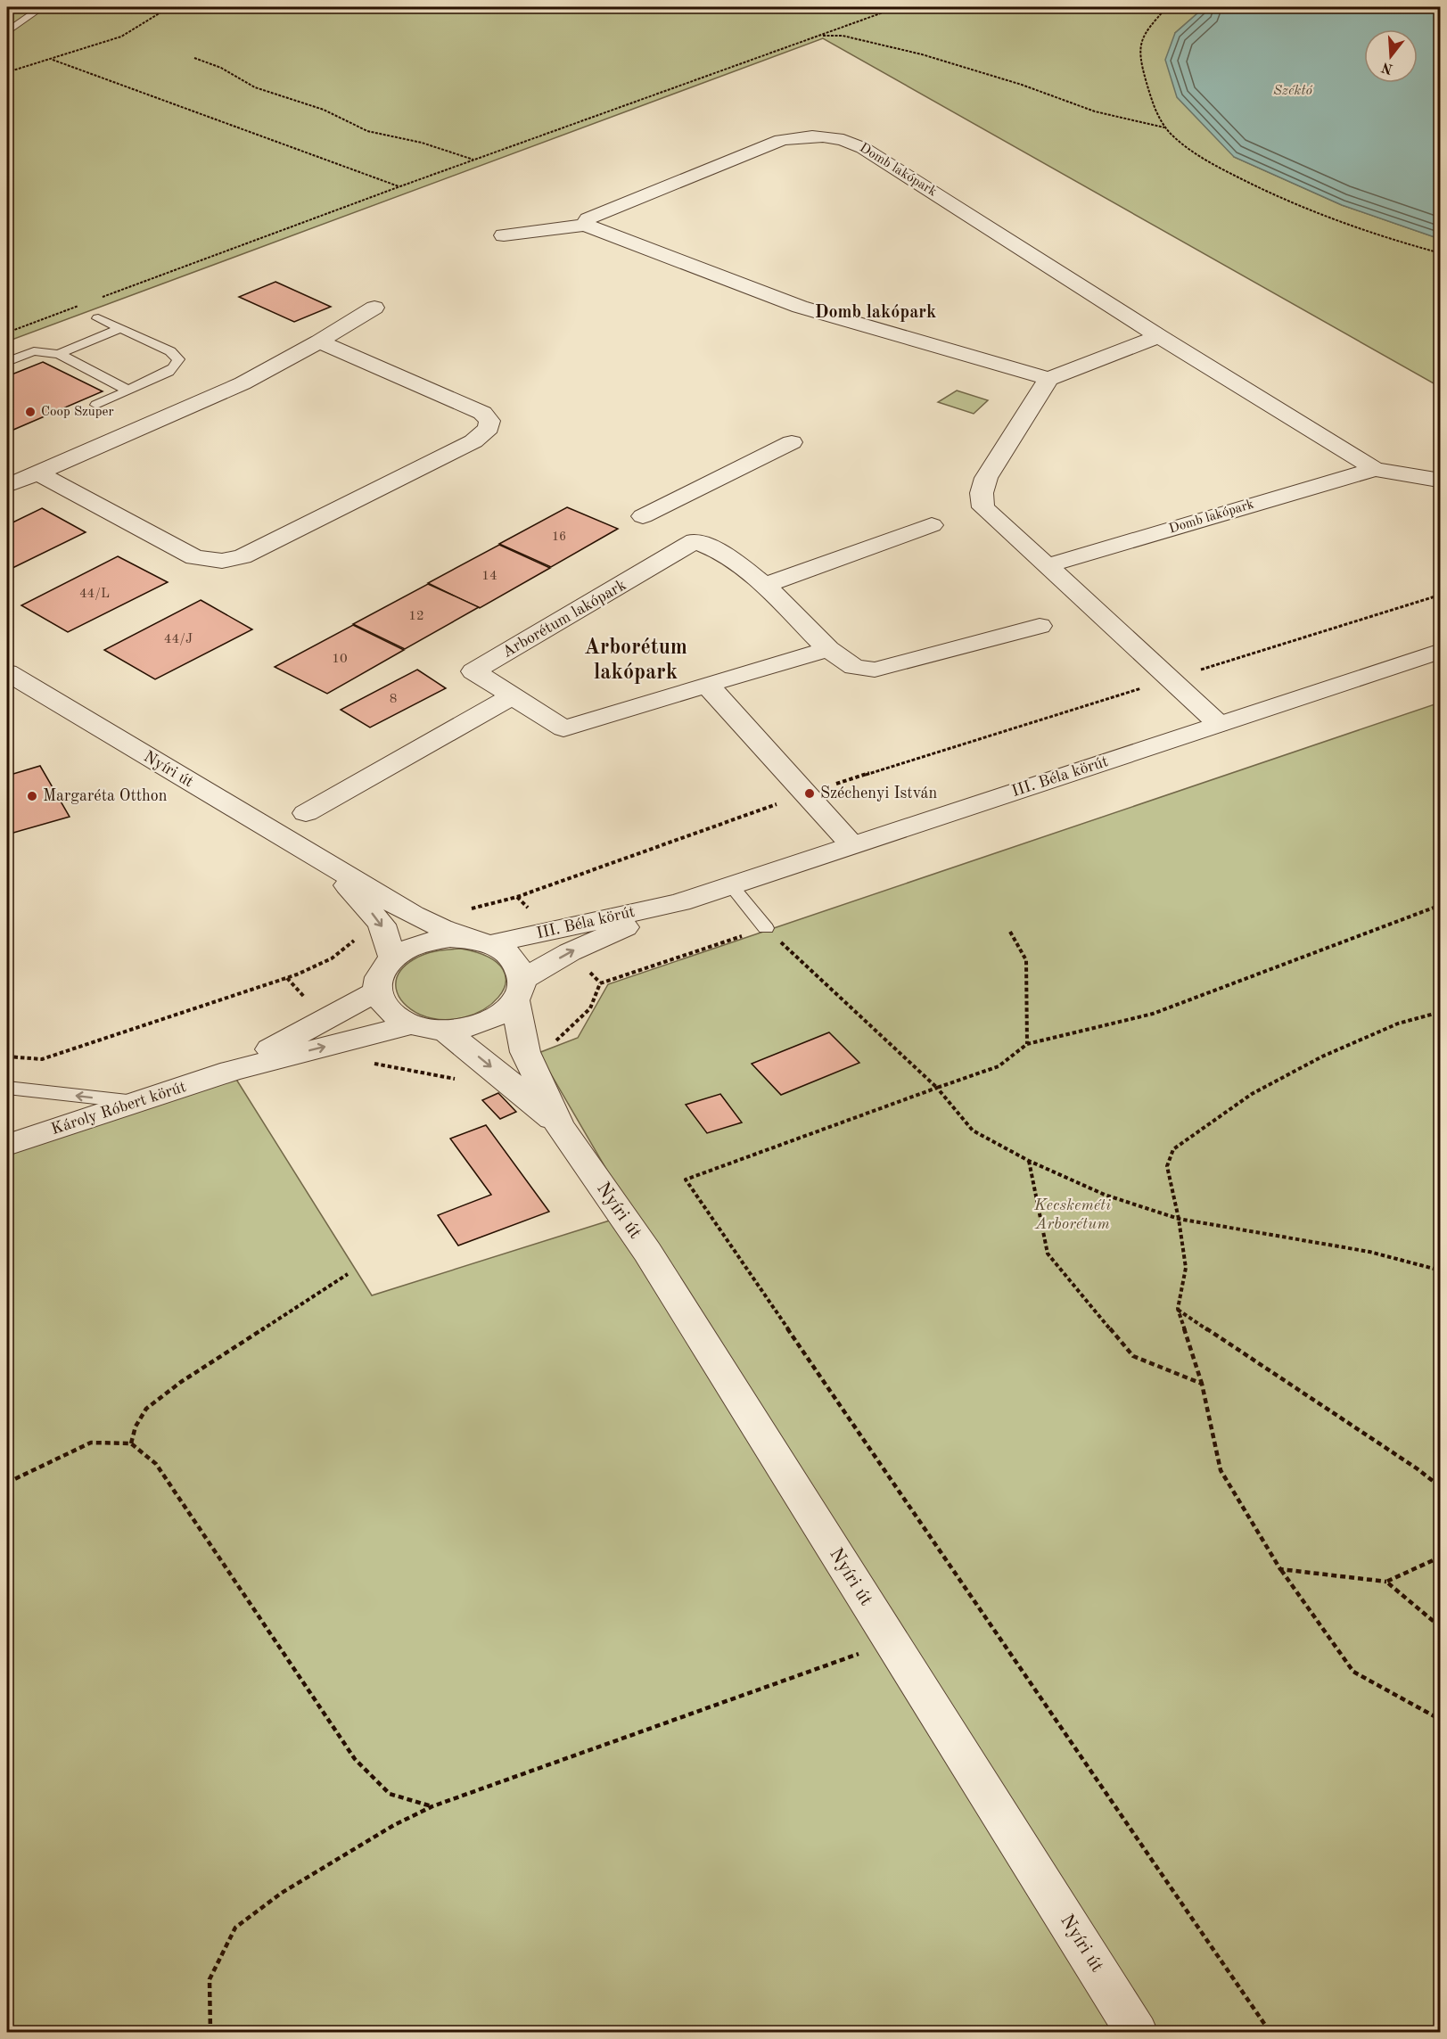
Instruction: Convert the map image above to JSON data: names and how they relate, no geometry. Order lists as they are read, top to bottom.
{
  "streets": {
    "street": [
      "Domb lakópark",
      "Arborétum lakópark",
      "Nyíri út",
      "III. Béla körút",
      "Károly Róbert körút"
    ]
  },
  "crossings": [
    ["Nyíri út", "III. Béla körút"],
    ["Nyíri út", "Károly Róbert körút"],
    ["III. Béla körút", "Károly Róbert körút"]
  ],
  "districts": ["Domb lakópark", "Arborétum lakópark"],
  "water": ["Széktó"],
  "parks": ["Kecskeméti Arborétum"],
  "places": ["Coop Szuper", "Széchenyi István", "Margaréta Otthon"],
  "house_numbers": [
    "16",
    "14",
    "44/L",
    "12",
    "44/J",
    "10",
    "8"
  ],
  "north": "bottom"
}
